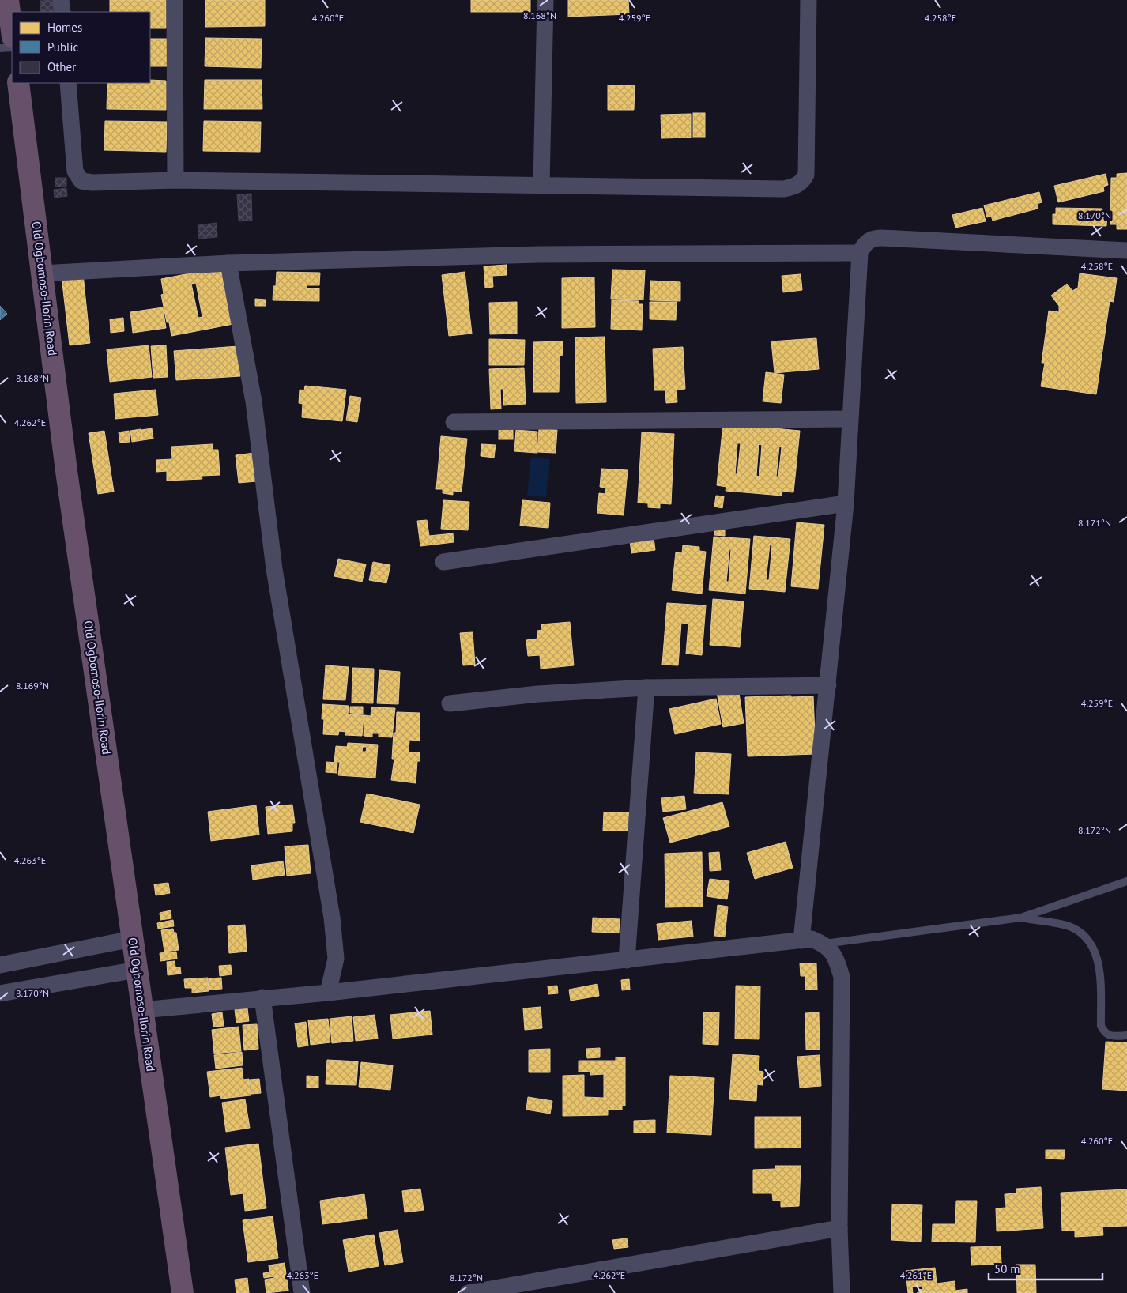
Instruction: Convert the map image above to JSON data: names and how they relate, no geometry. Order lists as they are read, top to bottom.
{
  "streets": {
    "highway": ["Old Ogbomoso-Ilorin Road"]
  },
  "legend": ["Homes", "Public", "Other"],
  "scale_bar": "50 m",
  "coordinates": [
    "8.168°N",
    "4.260°E",
    "4.259°E",
    "4.258°E",
    "8.170°N",
    "4.262°E",
    "8.171°N",
    "8.169°N",
    "8.172°N",
    "4.263°E",
    "4.261°E"
  ]
}
